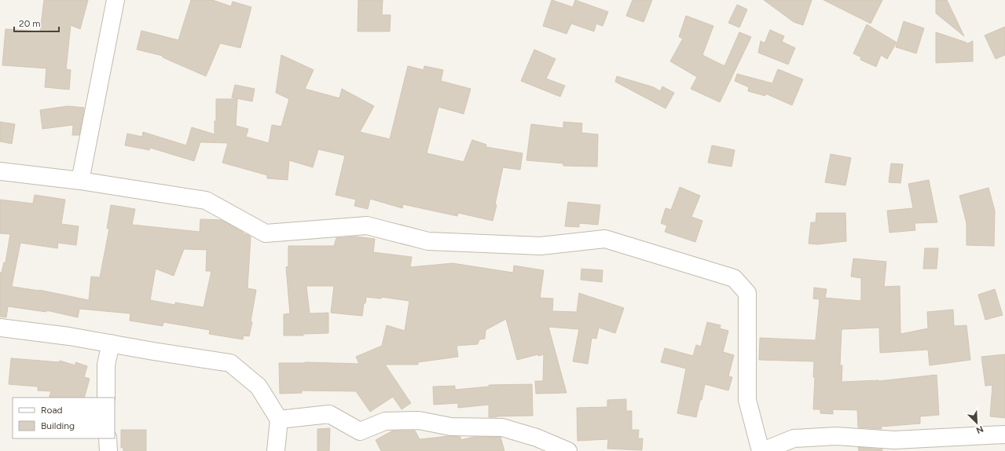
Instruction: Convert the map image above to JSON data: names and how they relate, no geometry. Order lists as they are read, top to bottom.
{
  "legend": ["Road", "Building"],
  "scale_bar": "20 m",
  "north": "bottom right"
}
